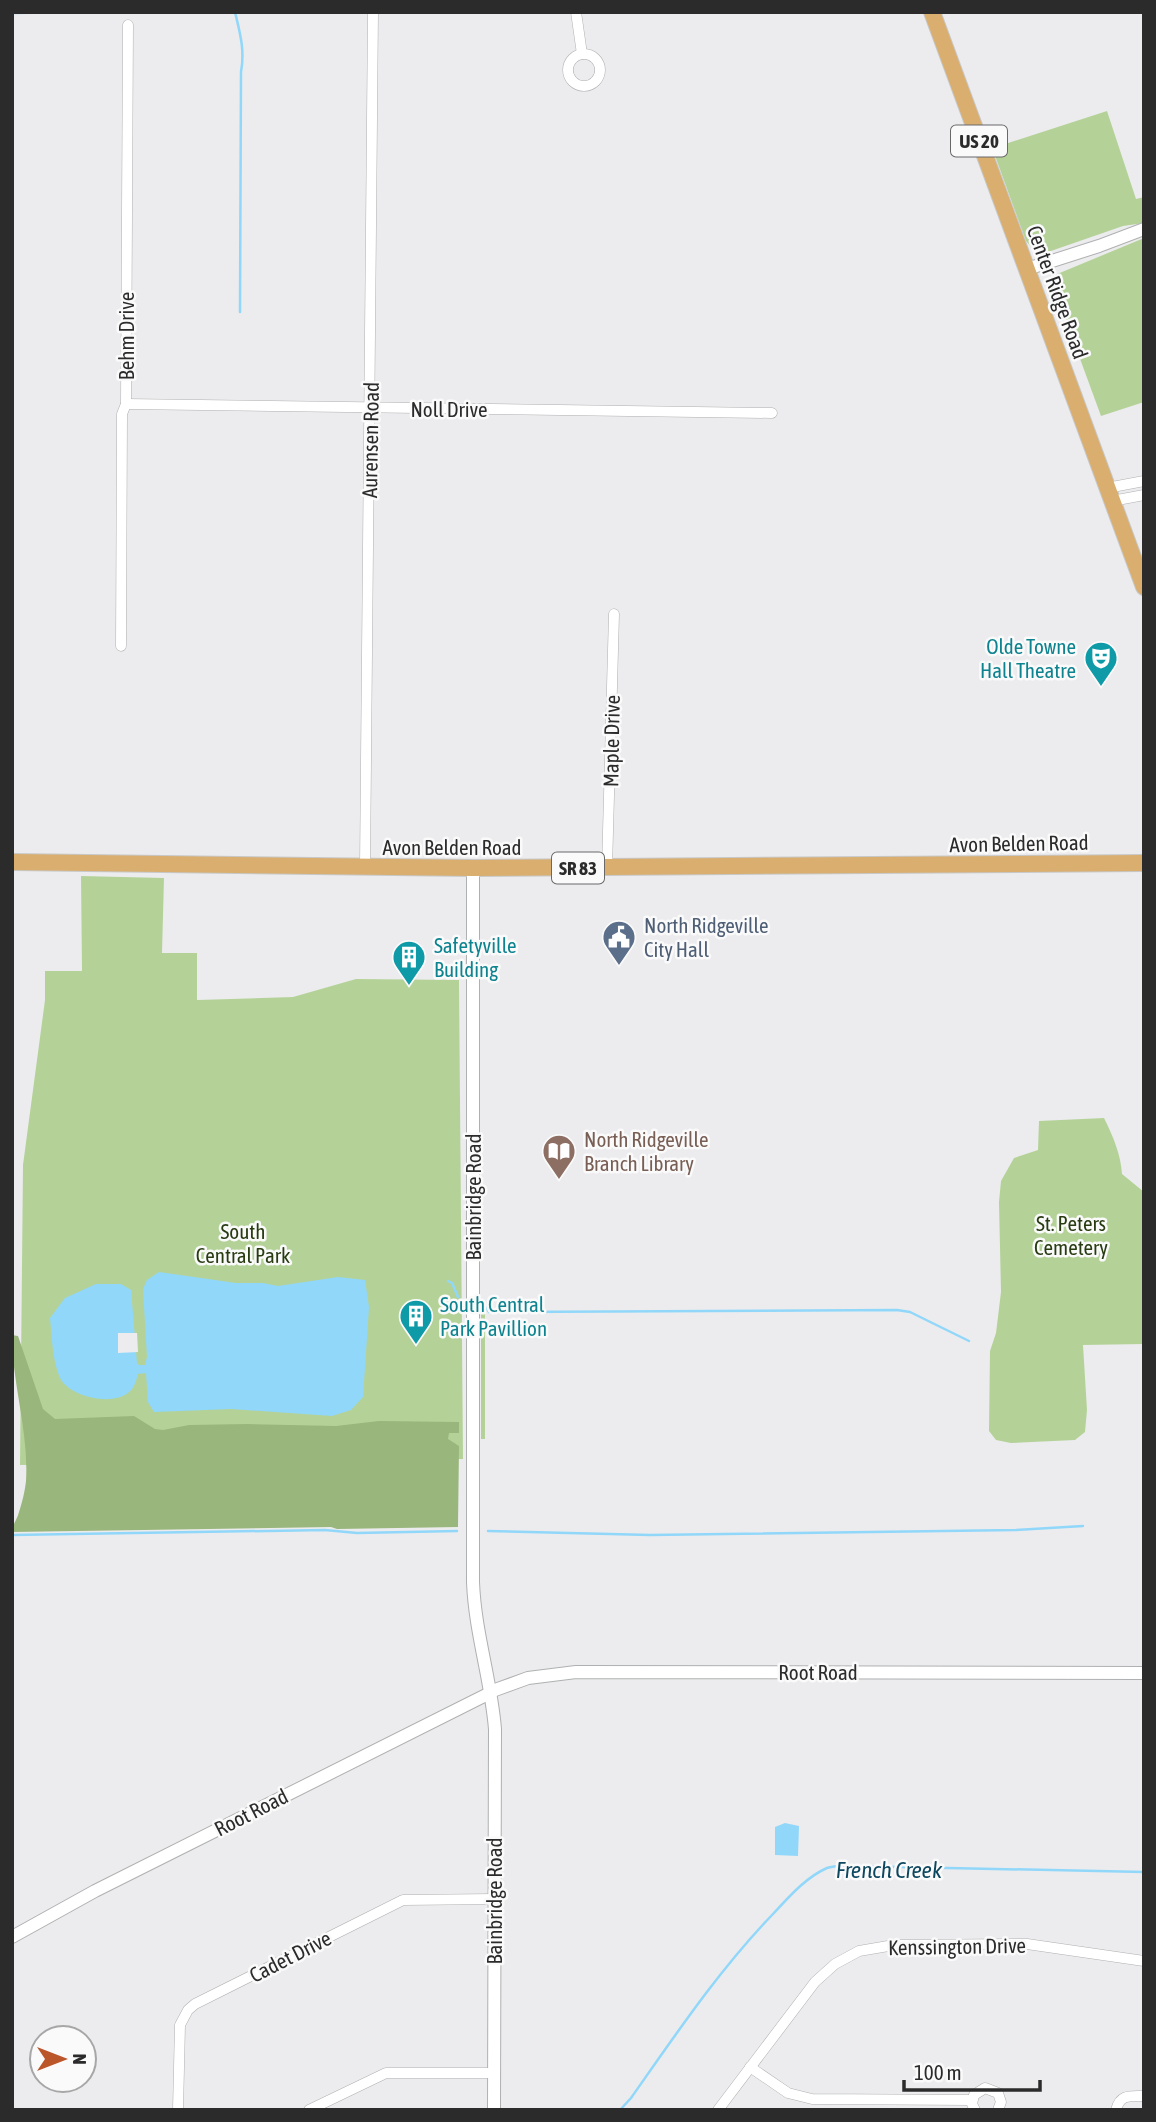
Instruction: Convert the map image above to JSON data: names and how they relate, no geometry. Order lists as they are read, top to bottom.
{
  "streets": {
    "main road": [
      "US 20",
      "Center Ridge Road",
      "Avon Belden Road",
      "SR 83"
    ],
    "street": [
      "Behm Drive",
      "Noll Drive",
      "Aurensen Road",
      "Maple Drive",
      "Bainbridge Road",
      "Root Road",
      "Kenssington Drive",
      "Cadet Drive"
    ]
  },
  "crossings": [
    ["Behm Drive", "Noll Drive"],
    ["Noll Drive", "Aurensen Road"],
    ["Aurensen Road", "Avon Belden Road"],
    ["Maple Drive", "Avon Belden Road"],
    ["Avon Belden Road", "Bainbridge Road"],
    ["Bainbridge Road", "Root Road"],
    ["Bainbridge Road", "Cadet Drive"]
  ],
  "water": ["French Creek"],
  "parks": ["St. Peters Cemetery", "South Central Park"],
  "places": {
    "theatre": ["Olde Towne Hall Theatre"],
    "public building": ["North Ridgeville City Hall"],
    "building": ["Safetyville Building", "South Central Park Pavillion"],
    "library": ["North Ridgeville Branch Library"]
  },
  "scale_bar": "100 m",
  "north": "right"
}
